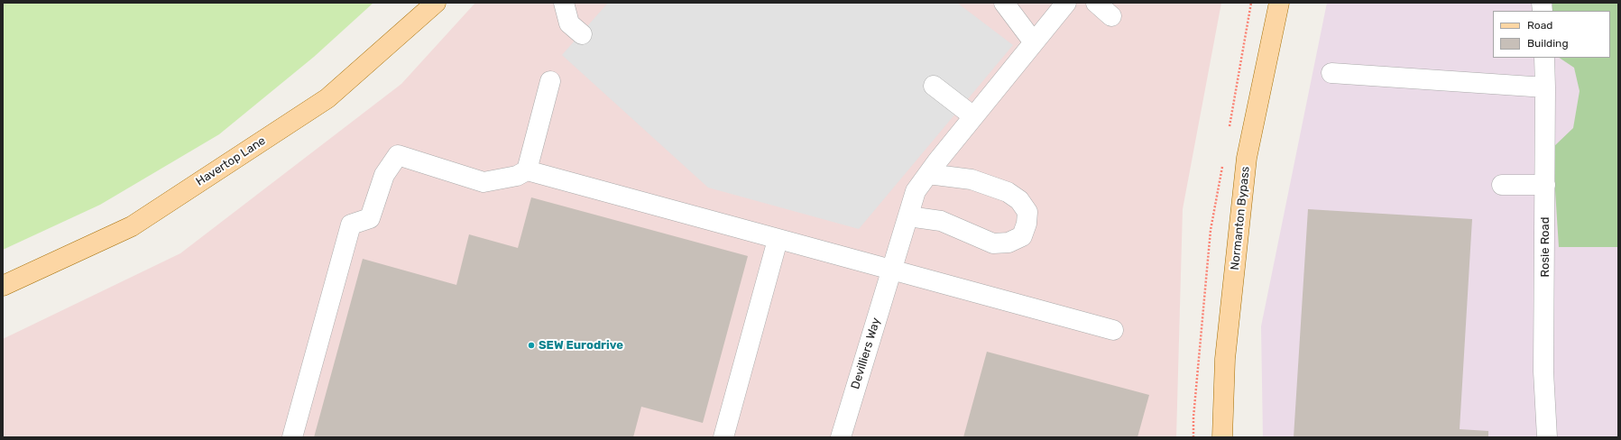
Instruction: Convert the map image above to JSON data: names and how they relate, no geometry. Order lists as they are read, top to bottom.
{
  "streets": {
    "main road": ["Havertop Lane", "Normanton Bypass"],
    "street": ["Rosie Road", "Devilliers Way"]
  },
  "places": ["SEW Eurodrive"],
  "legend": ["Road", "Building"]
}
